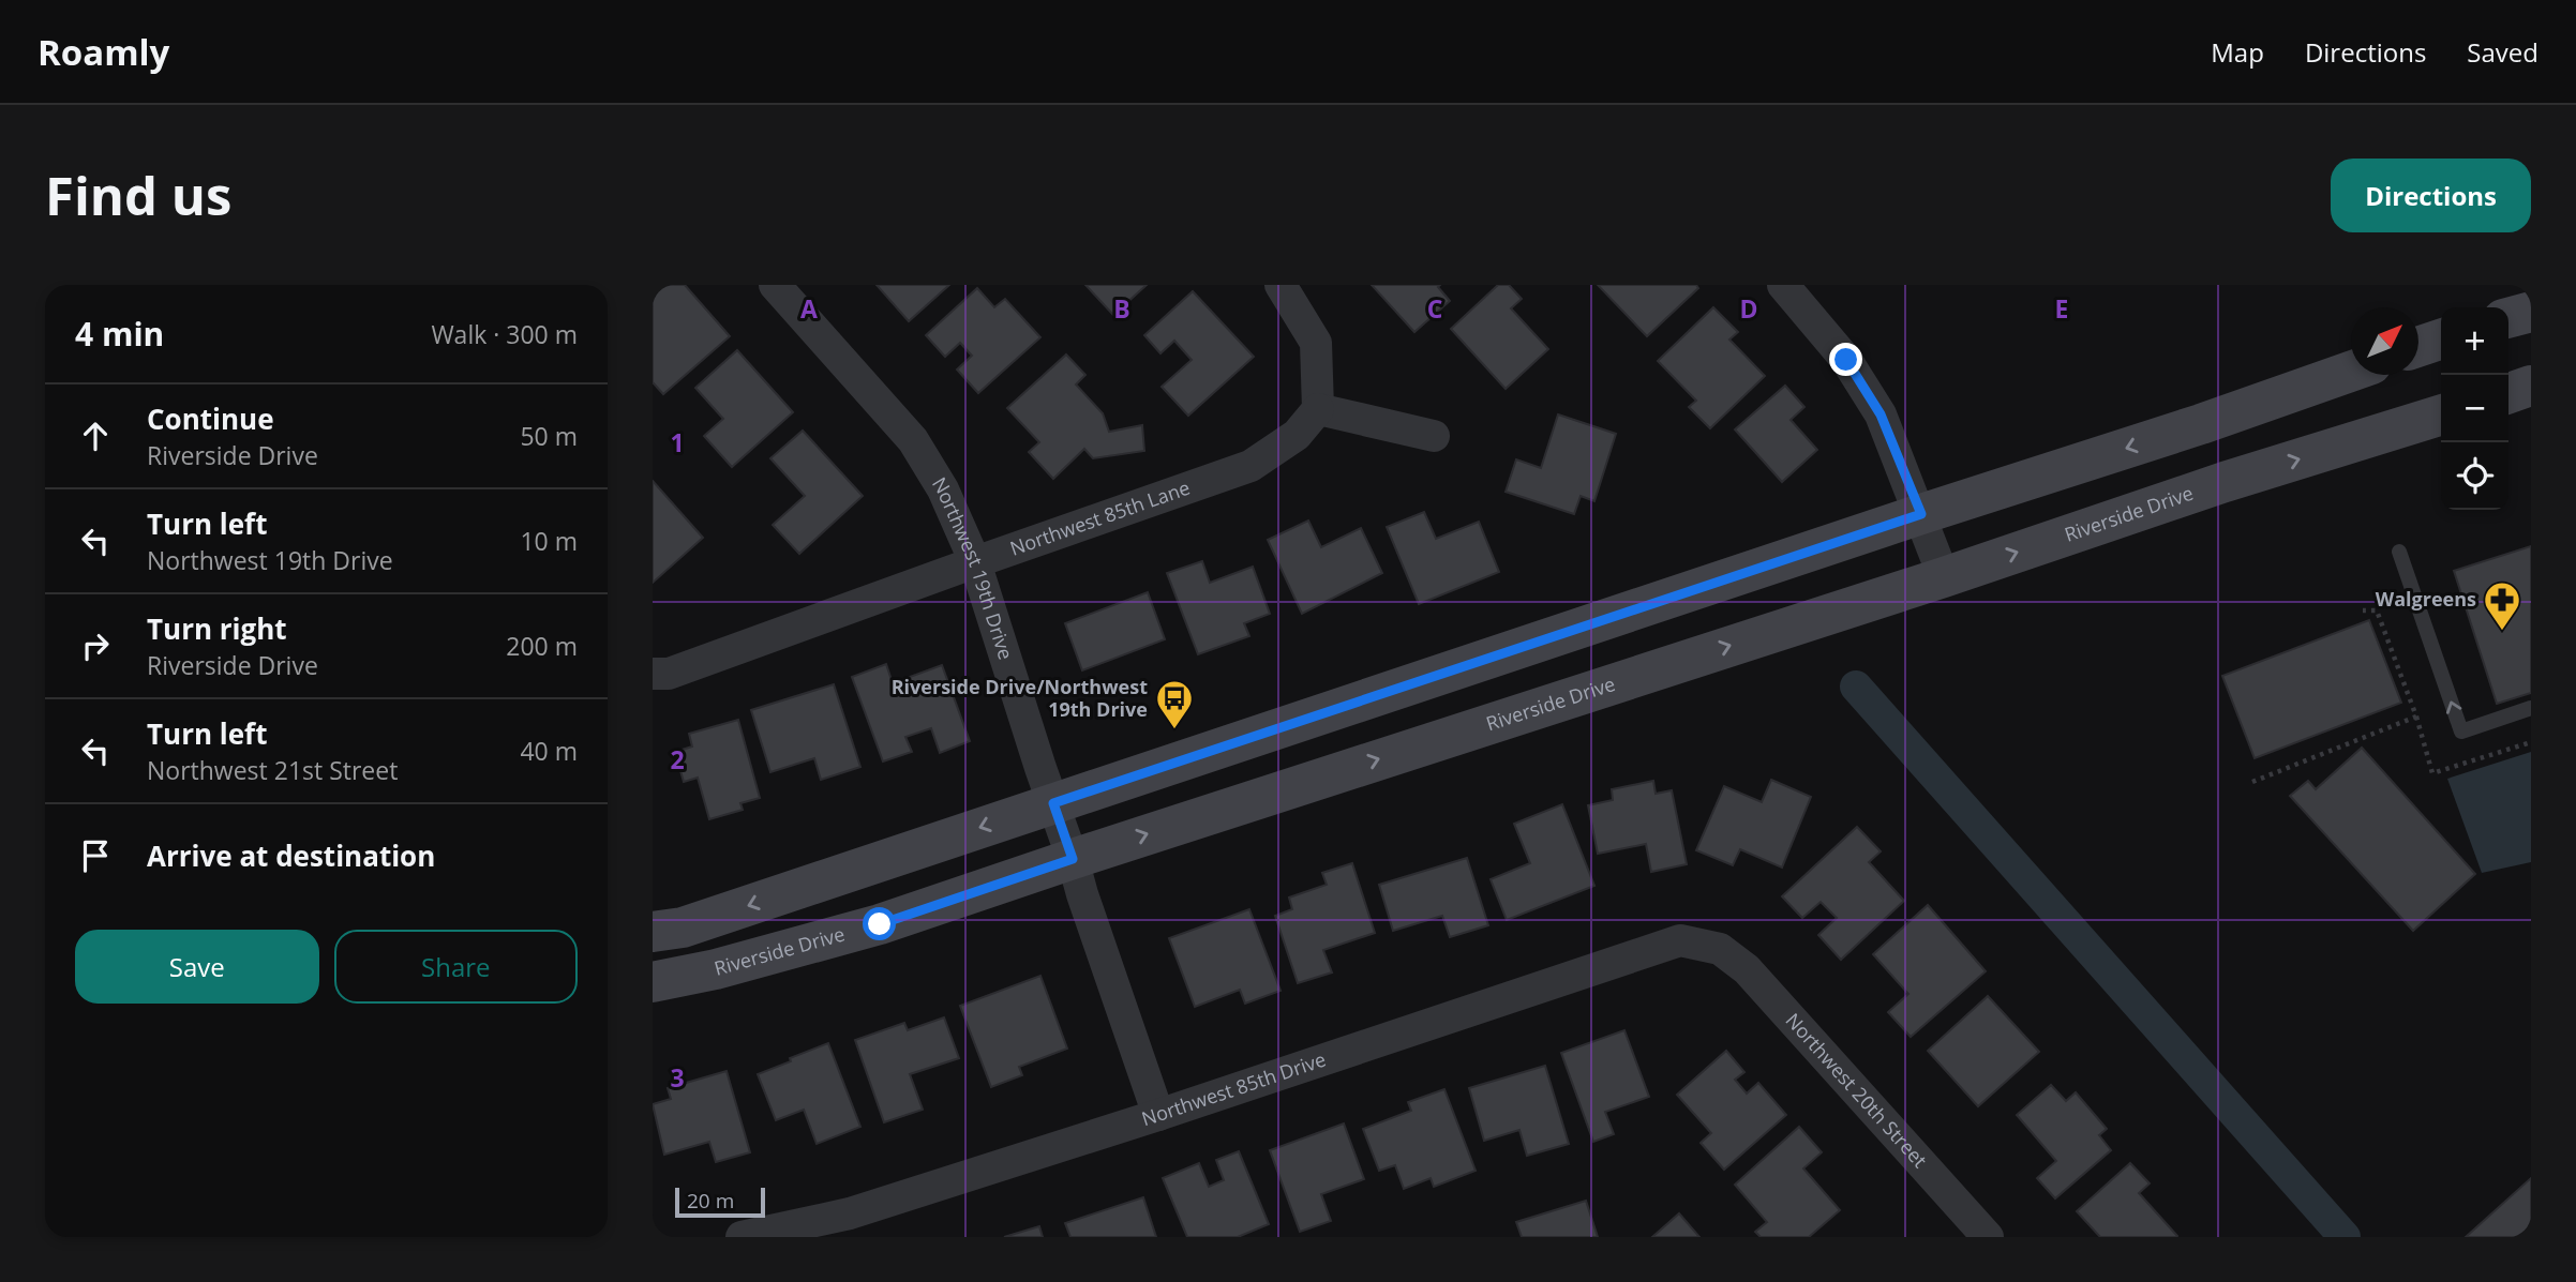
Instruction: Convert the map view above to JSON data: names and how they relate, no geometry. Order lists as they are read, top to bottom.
{
  "streets": {
    "street": [
      "Riverside Drive",
      "Northwest 85th Lane",
      "Northwest 19th Drive",
      "Northwest 85th Drive",
      "Northwest 20th Street"
    ]
  },
  "crossings": [
    ["Riverside Drive", "Northwest 19th Drive"],
    ["Northwest 85th Lane", "Northwest 19th Drive"],
    ["Northwest 19th Drive", "Northwest 85th Drive"],
    ["Northwest 85th Drive", "Northwest 20th Street"]
  ],
  "places": {
    "pharmacy": ["Walgreens"],
    "bus stop": ["Riverside Drive/Northwest 19th Drive"]
  },
  "scale_bar": "20 m",
  "north": "top right",
  "page": {
    "header": "Roamly",
    "nav": ["Map", "Directions", "Saved"],
    "buttons": [
      "Directions",
      ["Save", "Share"]
    ],
    "title": "Find us",
    "heading": ["4 min", "Walk · 300 m"],
    "map_buttons": ["+", "−"],
    "list": [
      ["Continue", "Riverside Drive", "50 m"],
      ["Turn left", "Northwest 19th Drive", "10 m"],
      ["Turn right", "Riverside Drive", "200 m"],
      ["Turn left", "Northwest 21st Street", "40 m"],
      "Arrive at destination"
    ],
    "scale": "20 m"
  },
  "grid": {
    "columns": [
      "A",
      "B",
      "C",
      "D",
      "E"
    ],
    "rows": ["1", "2", "3"]
  }
}
